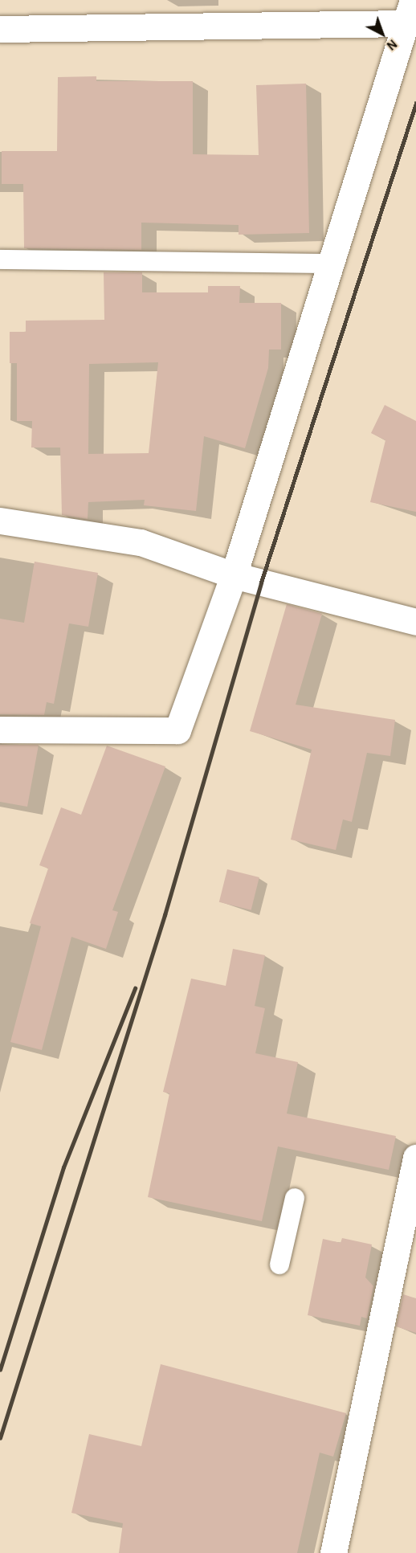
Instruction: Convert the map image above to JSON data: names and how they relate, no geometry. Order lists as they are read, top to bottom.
{
  "north": "bottom right"
}
